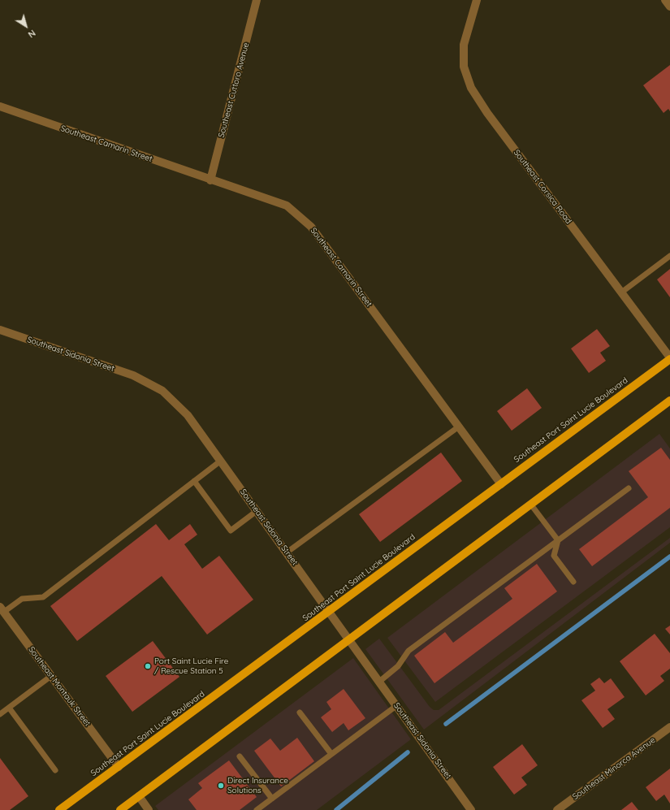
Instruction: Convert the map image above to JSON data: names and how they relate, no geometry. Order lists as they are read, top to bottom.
{
  "streets": {
    "main road": ["Southeast Port Saint Lucie Boulevard"],
    "street": [
      "Southeast Cuttoro Avenue",
      "Southeast Camarin Street",
      "Southeast Corsica Road",
      "Southeast Sidonia Street",
      "Southeast Montauk Street",
      "Southeast Minorca Avenue"
    ]
  },
  "crossings": [
    ["Southeast Cuttoro Avenue", "Southeast Camarin Street"],
    ["Southeast Camarin Street", "Southeast Port Saint Lucie Boulevard"],
    ["Southeast Corsica Road", "Southeast Port Saint Lucie Boulevard"],
    ["Southeast Sidonia Street", "Southeast Port Saint Lucie Boulevard"],
    ["Southeast Port Saint Lucie Boulevard", "Southeast Montauk Street"]
  ],
  "places": ["Port Saint Lucie Fire / Rescue Station 5", "Direct Insurance Solutions"],
  "north": "bottom right"
}
